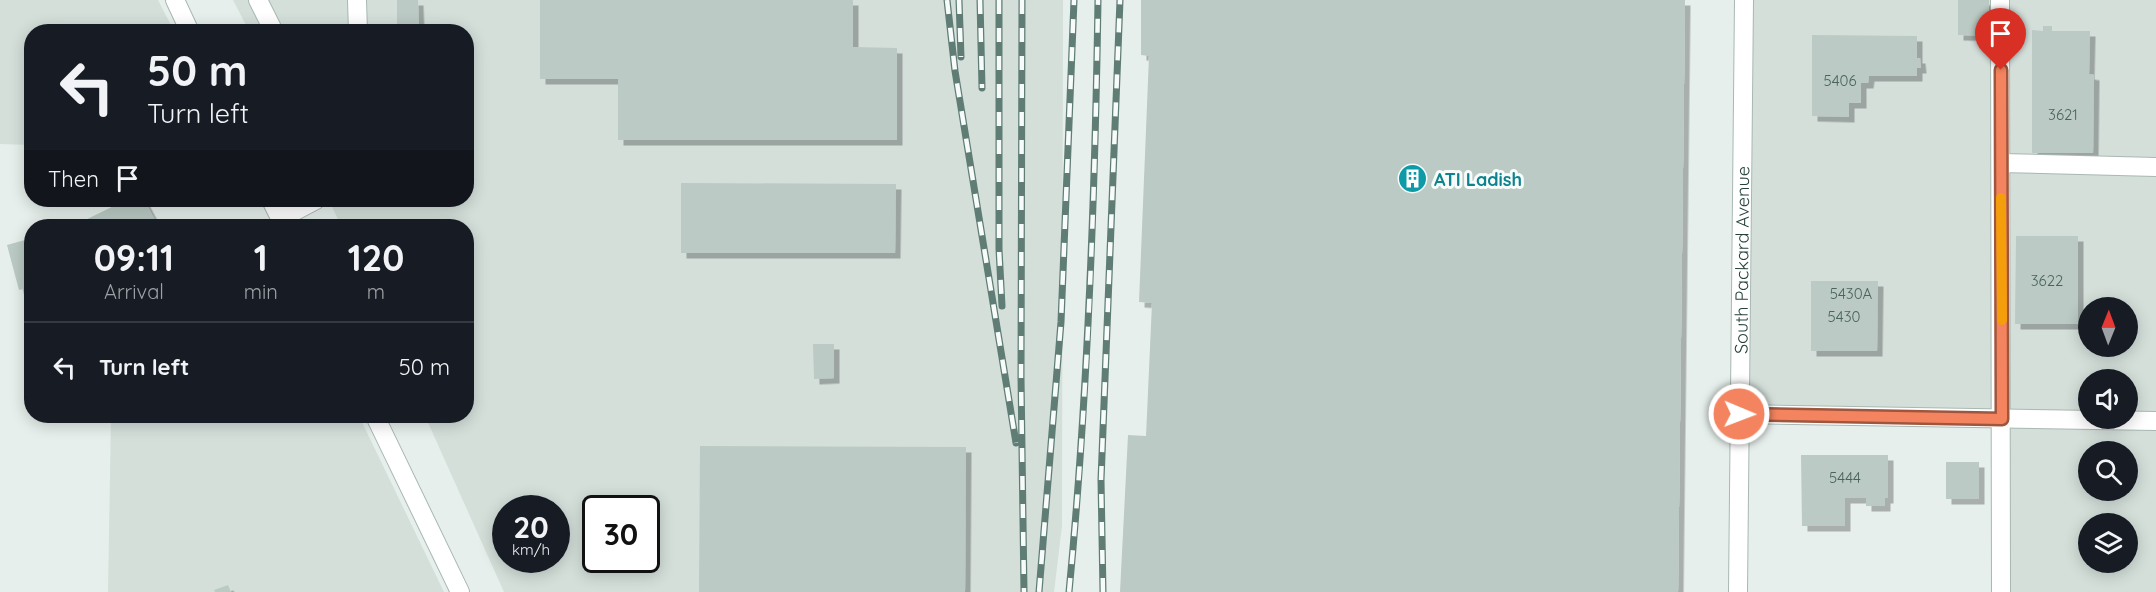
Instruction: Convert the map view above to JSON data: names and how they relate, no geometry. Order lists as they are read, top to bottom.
{
  "streets": {
    "street": ["South Packard Avenue"]
  },
  "places": {
    "building": ["ATI Ladish"]
  },
  "house_numbers": [
    "5406",
    "3621",
    "3622",
    "5430A",
    "5430",
    "5444"
  ],
  "north": "top",
  "page": {
    "turn": ["50 m", "Turn left"],
    "then": "Then",
    "eta": [
      "09:11",
      "Arrival",
      "1",
      "min",
      "120",
      "m"
    ],
    "list": [
      {
        "name": "Turn left",
        "value": "50 m"
      }
    ],
    "speed": "20 km/h",
    "limit": "30"
  }
}
